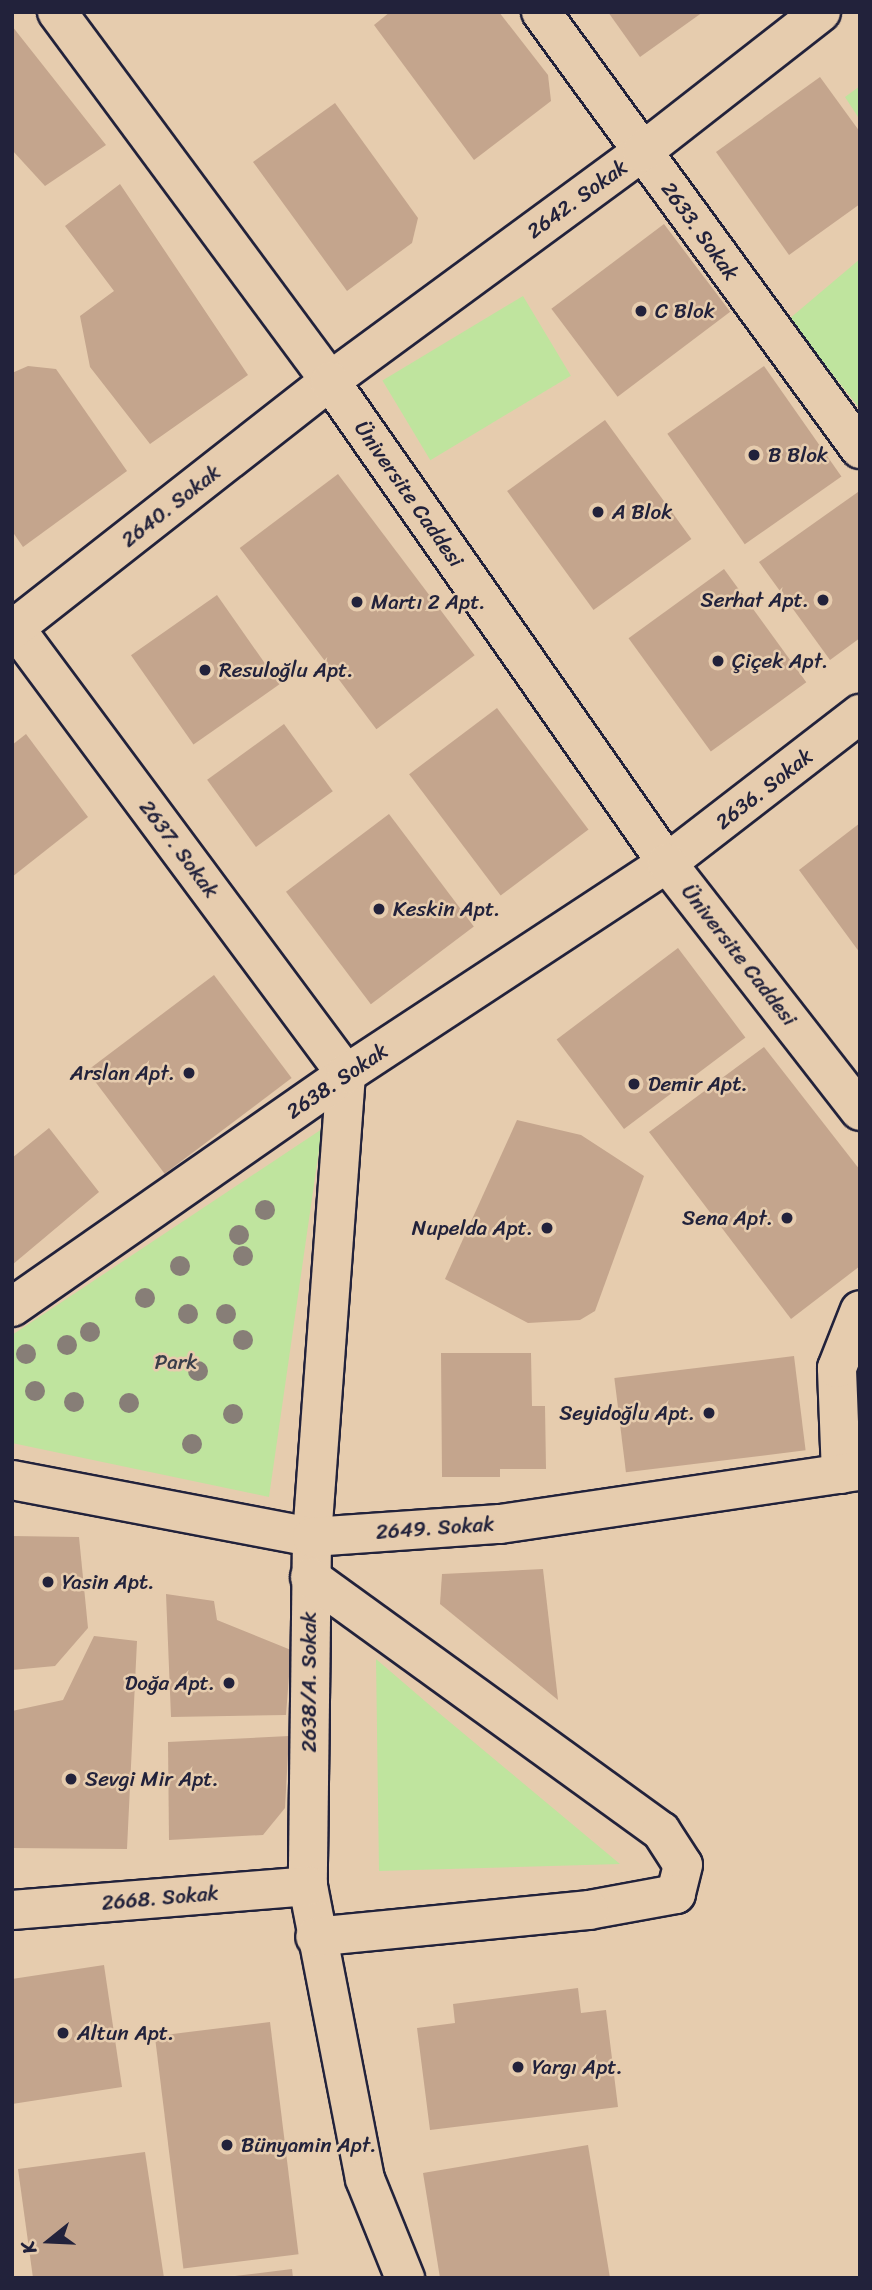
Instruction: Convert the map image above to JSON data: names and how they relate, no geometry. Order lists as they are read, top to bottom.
{
  "streets": {
    "street": [
      "2642. Sokak",
      "2633. Sokak",
      "Üniversite Caddesi",
      "2640. Sokak",
      "2636. Sokak",
      "2637. Sokak",
      "2638. Sokak",
      "2649. Sokak",
      "2638/A. Sokak",
      "2668. Sokak"
    ]
  },
  "crossings": [
    ["2642. Sokak", "2633. Sokak"],
    ["2642. Sokak", "Üniversite Caddesi"],
    ["2642. Sokak", "2640. Sokak"],
    ["Üniversite Caddesi", "2640. Sokak"],
    ["Üniversite Caddesi", "2636. Sokak"],
    ["Üniversite Caddesi", "2638. Sokak"],
    ["2640. Sokak", "2637. Sokak"],
    ["2636. Sokak", "2638. Sokak"],
    ["2637. Sokak", "2638. Sokak"],
    ["2637. Sokak", "2638/A. Sokak"],
    ["2638. Sokak", "2638/A. Sokak"],
    ["2649. Sokak", "2638/A. Sokak"],
    ["2638/A. Sokak", "2668. Sokak"]
  ],
  "parks": ["Park"],
  "places": [
    "C Blok",
    "B Blok",
    "A Blok",
    "Serhat Apt.",
    "Martı 2 Apt.",
    "Çiçek Apt.",
    "Resuloğlu Apt.",
    "Keskin Apt.",
    "Arslan Apt.",
    "Demir Apt.",
    "Sena Apt.",
    "Nupelda Apt.",
    "Seyidoğlu Apt.",
    "Yasin Apt.",
    "Doğa Apt.",
    "Sevgi Mir Apt.",
    "Altun Apt.",
    "Yargı Apt.",
    "Bünyamin Apt."
  ],
  "north": "left"
}
